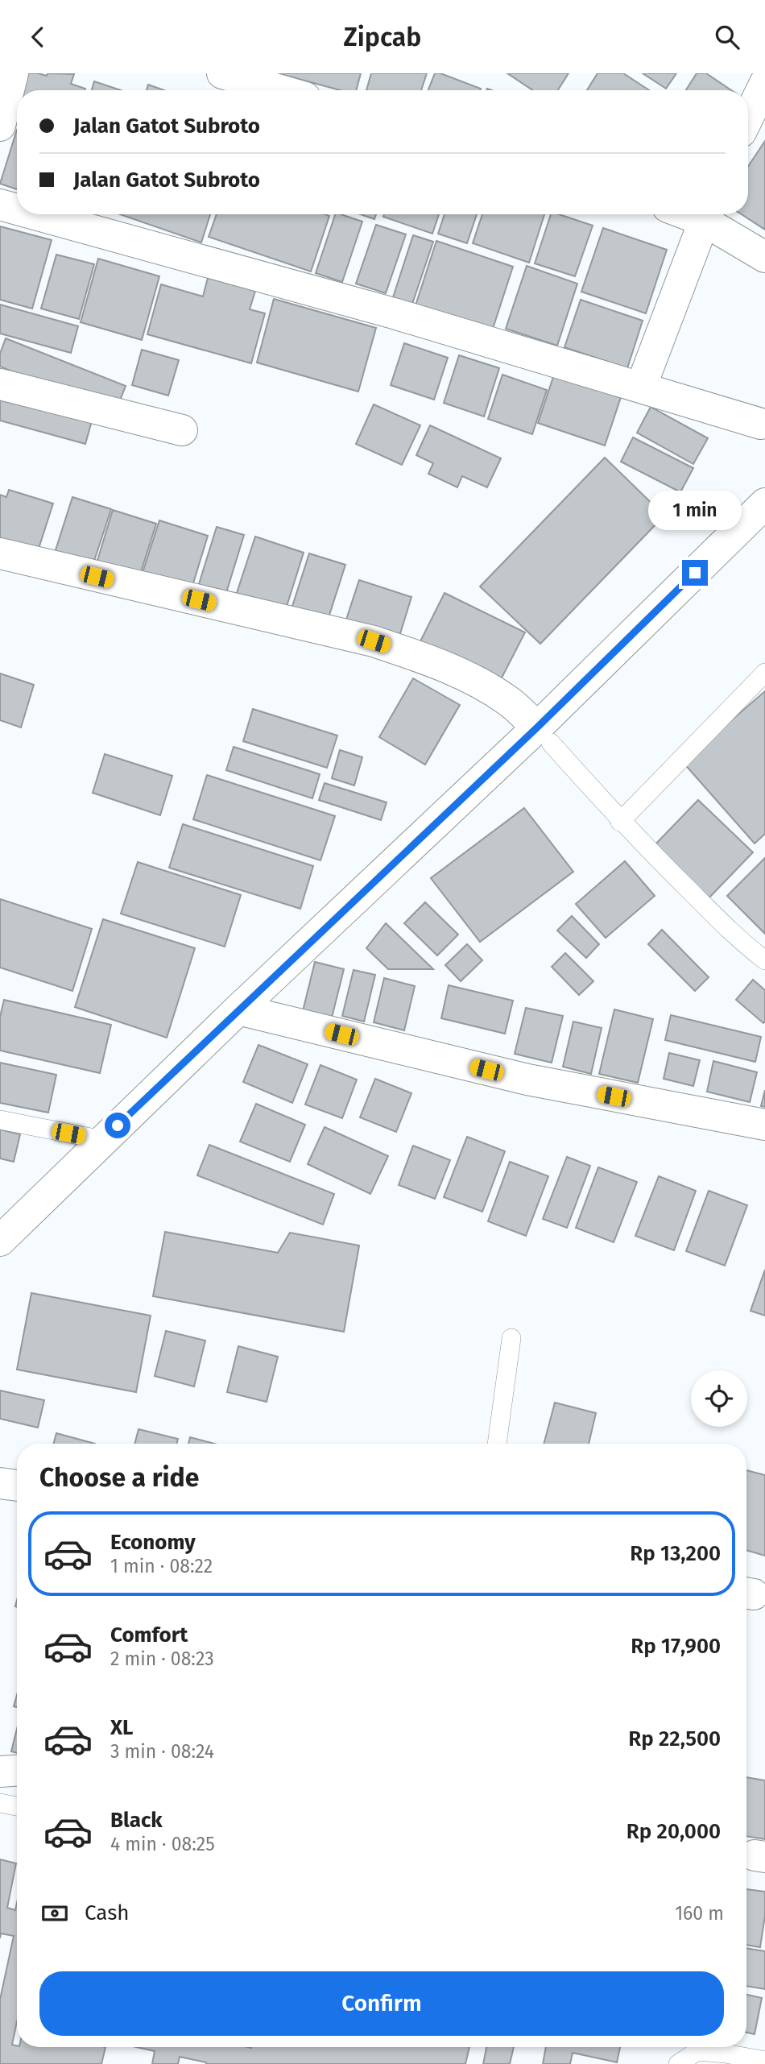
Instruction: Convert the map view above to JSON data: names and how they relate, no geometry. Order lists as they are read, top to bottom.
{
  "page": {
    "header": "Zipcab",
    "banner": ["Jalan Gatot Subroto", "Jalan Gatot Subroto"],
    "bubble": "1 min",
    "heading": "Choose a ride",
    "list": [
      {
        "name": "Economy",
        "note": "1 min · 08:22",
        "value": "Rp 13,200"
      },
      {
        "name": "Comfort",
        "note": "2 min · 08:23",
        "value": "Rp 17,900"
      },
      {
        "name": "XL",
        "note": "3 min · 08:24",
        "value": "Rp 22,500"
      },
      {
        "name": "Black",
        "note": "4 min · 08:25",
        "value": "Rp 20,000"
      }
    ],
    "pay": ["Cash", "160 m"],
    "buttons": "Confirm"
  }
}
